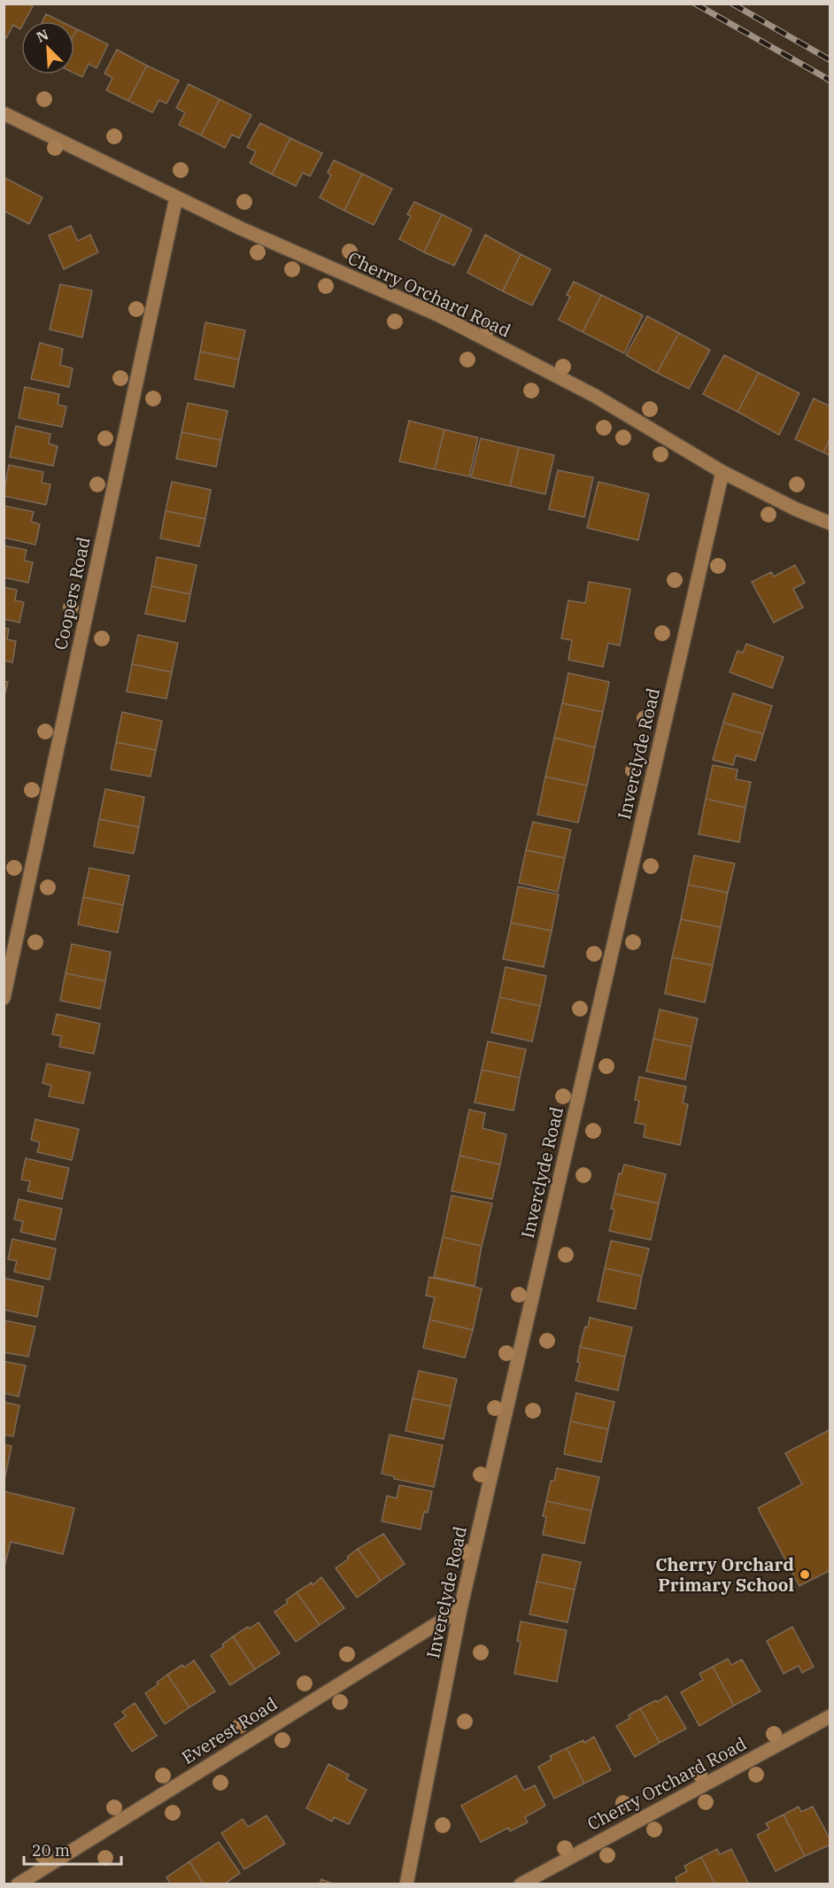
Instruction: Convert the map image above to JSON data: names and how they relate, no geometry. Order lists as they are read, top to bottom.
{
  "streets": {
    "street": [
      "Cherry Orchard Road",
      "Coopers Road",
      "Inverclyde Road",
      "Everest Road"
    ]
  },
  "crossings": [
    ["Cherry Orchard Road", "Coopers Road"],
    ["Cherry Orchard Road", "Inverclyde Road"],
    ["Inverclyde Road", "Everest Road"]
  ],
  "places": ["Cherry Orchard Primary School"],
  "scale_bar": "20 m",
  "north": "top left"
}
